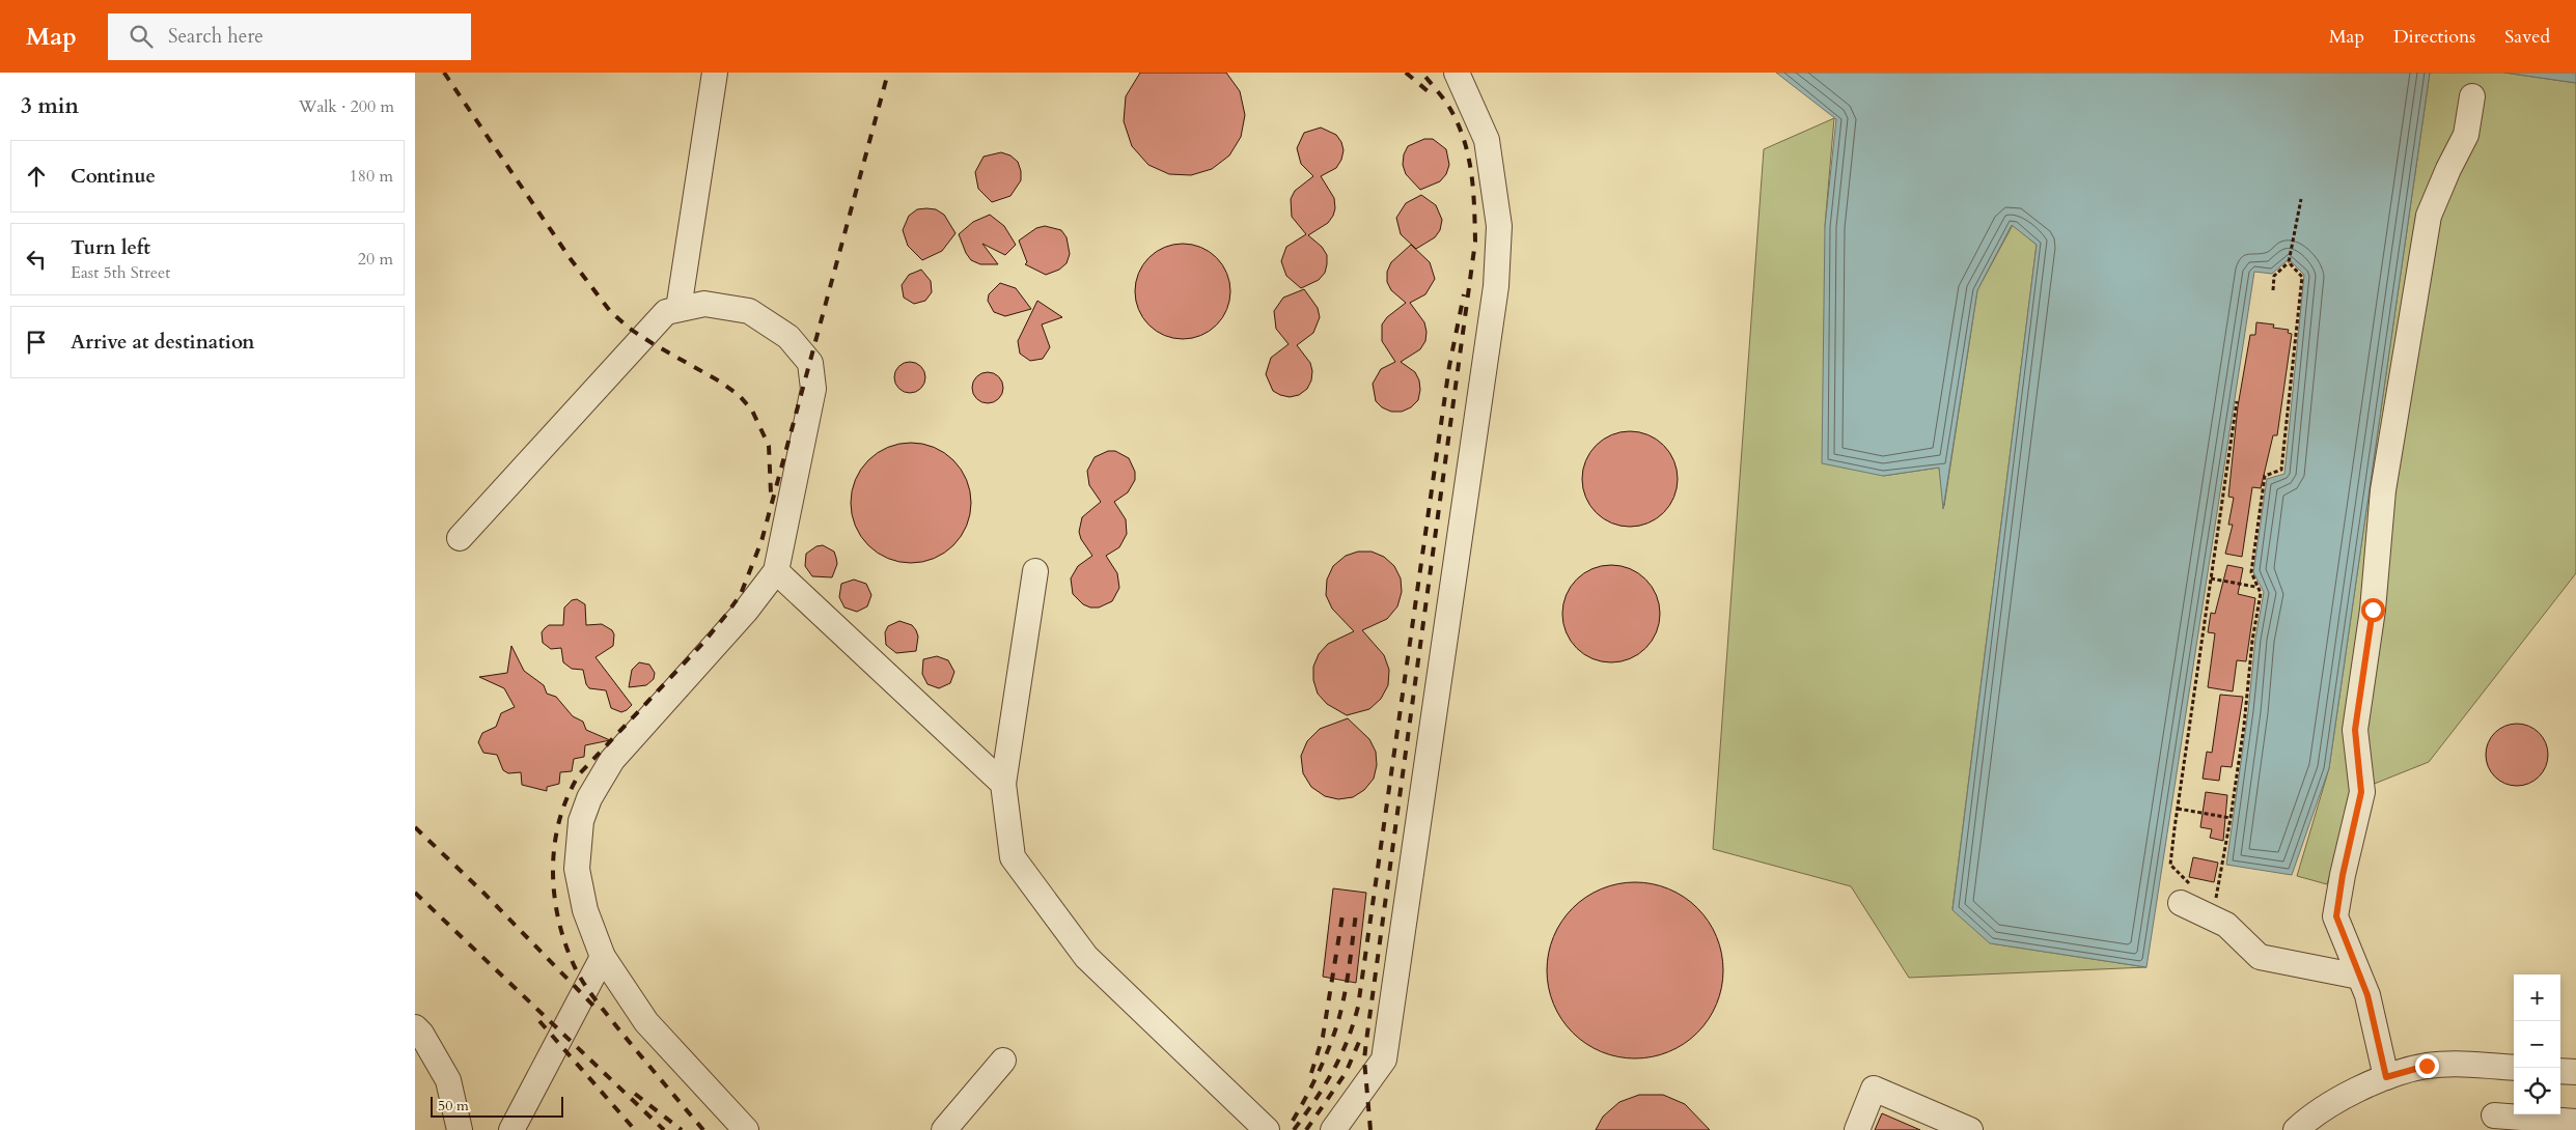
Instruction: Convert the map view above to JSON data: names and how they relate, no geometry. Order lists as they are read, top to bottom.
{
  "scale_bar": "50 m",
  "page": {
    "header": "Map",
    "search": "Search here",
    "nav": ["Map", "Directions", "Saved"],
    "heading": ["3 min", "Walk · 200 m"],
    "list": [
      ["Continue", "180 m"],
      ["Turn left", "East 5th Street", "20 m"],
      "Arrive at destination"
    ],
    "map_buttons": ["+", "−"],
    "scale": "50 m"
  }
}
